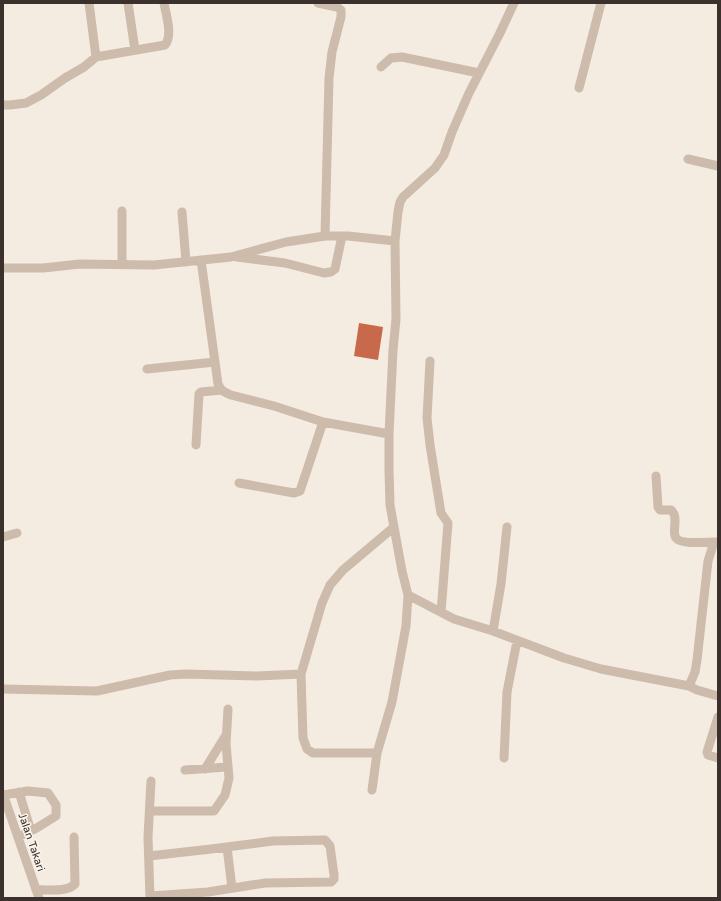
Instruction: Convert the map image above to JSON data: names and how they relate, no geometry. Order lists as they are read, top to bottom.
{
  "streets": {
    "street": ["Jalan Takari"]
  }
}
